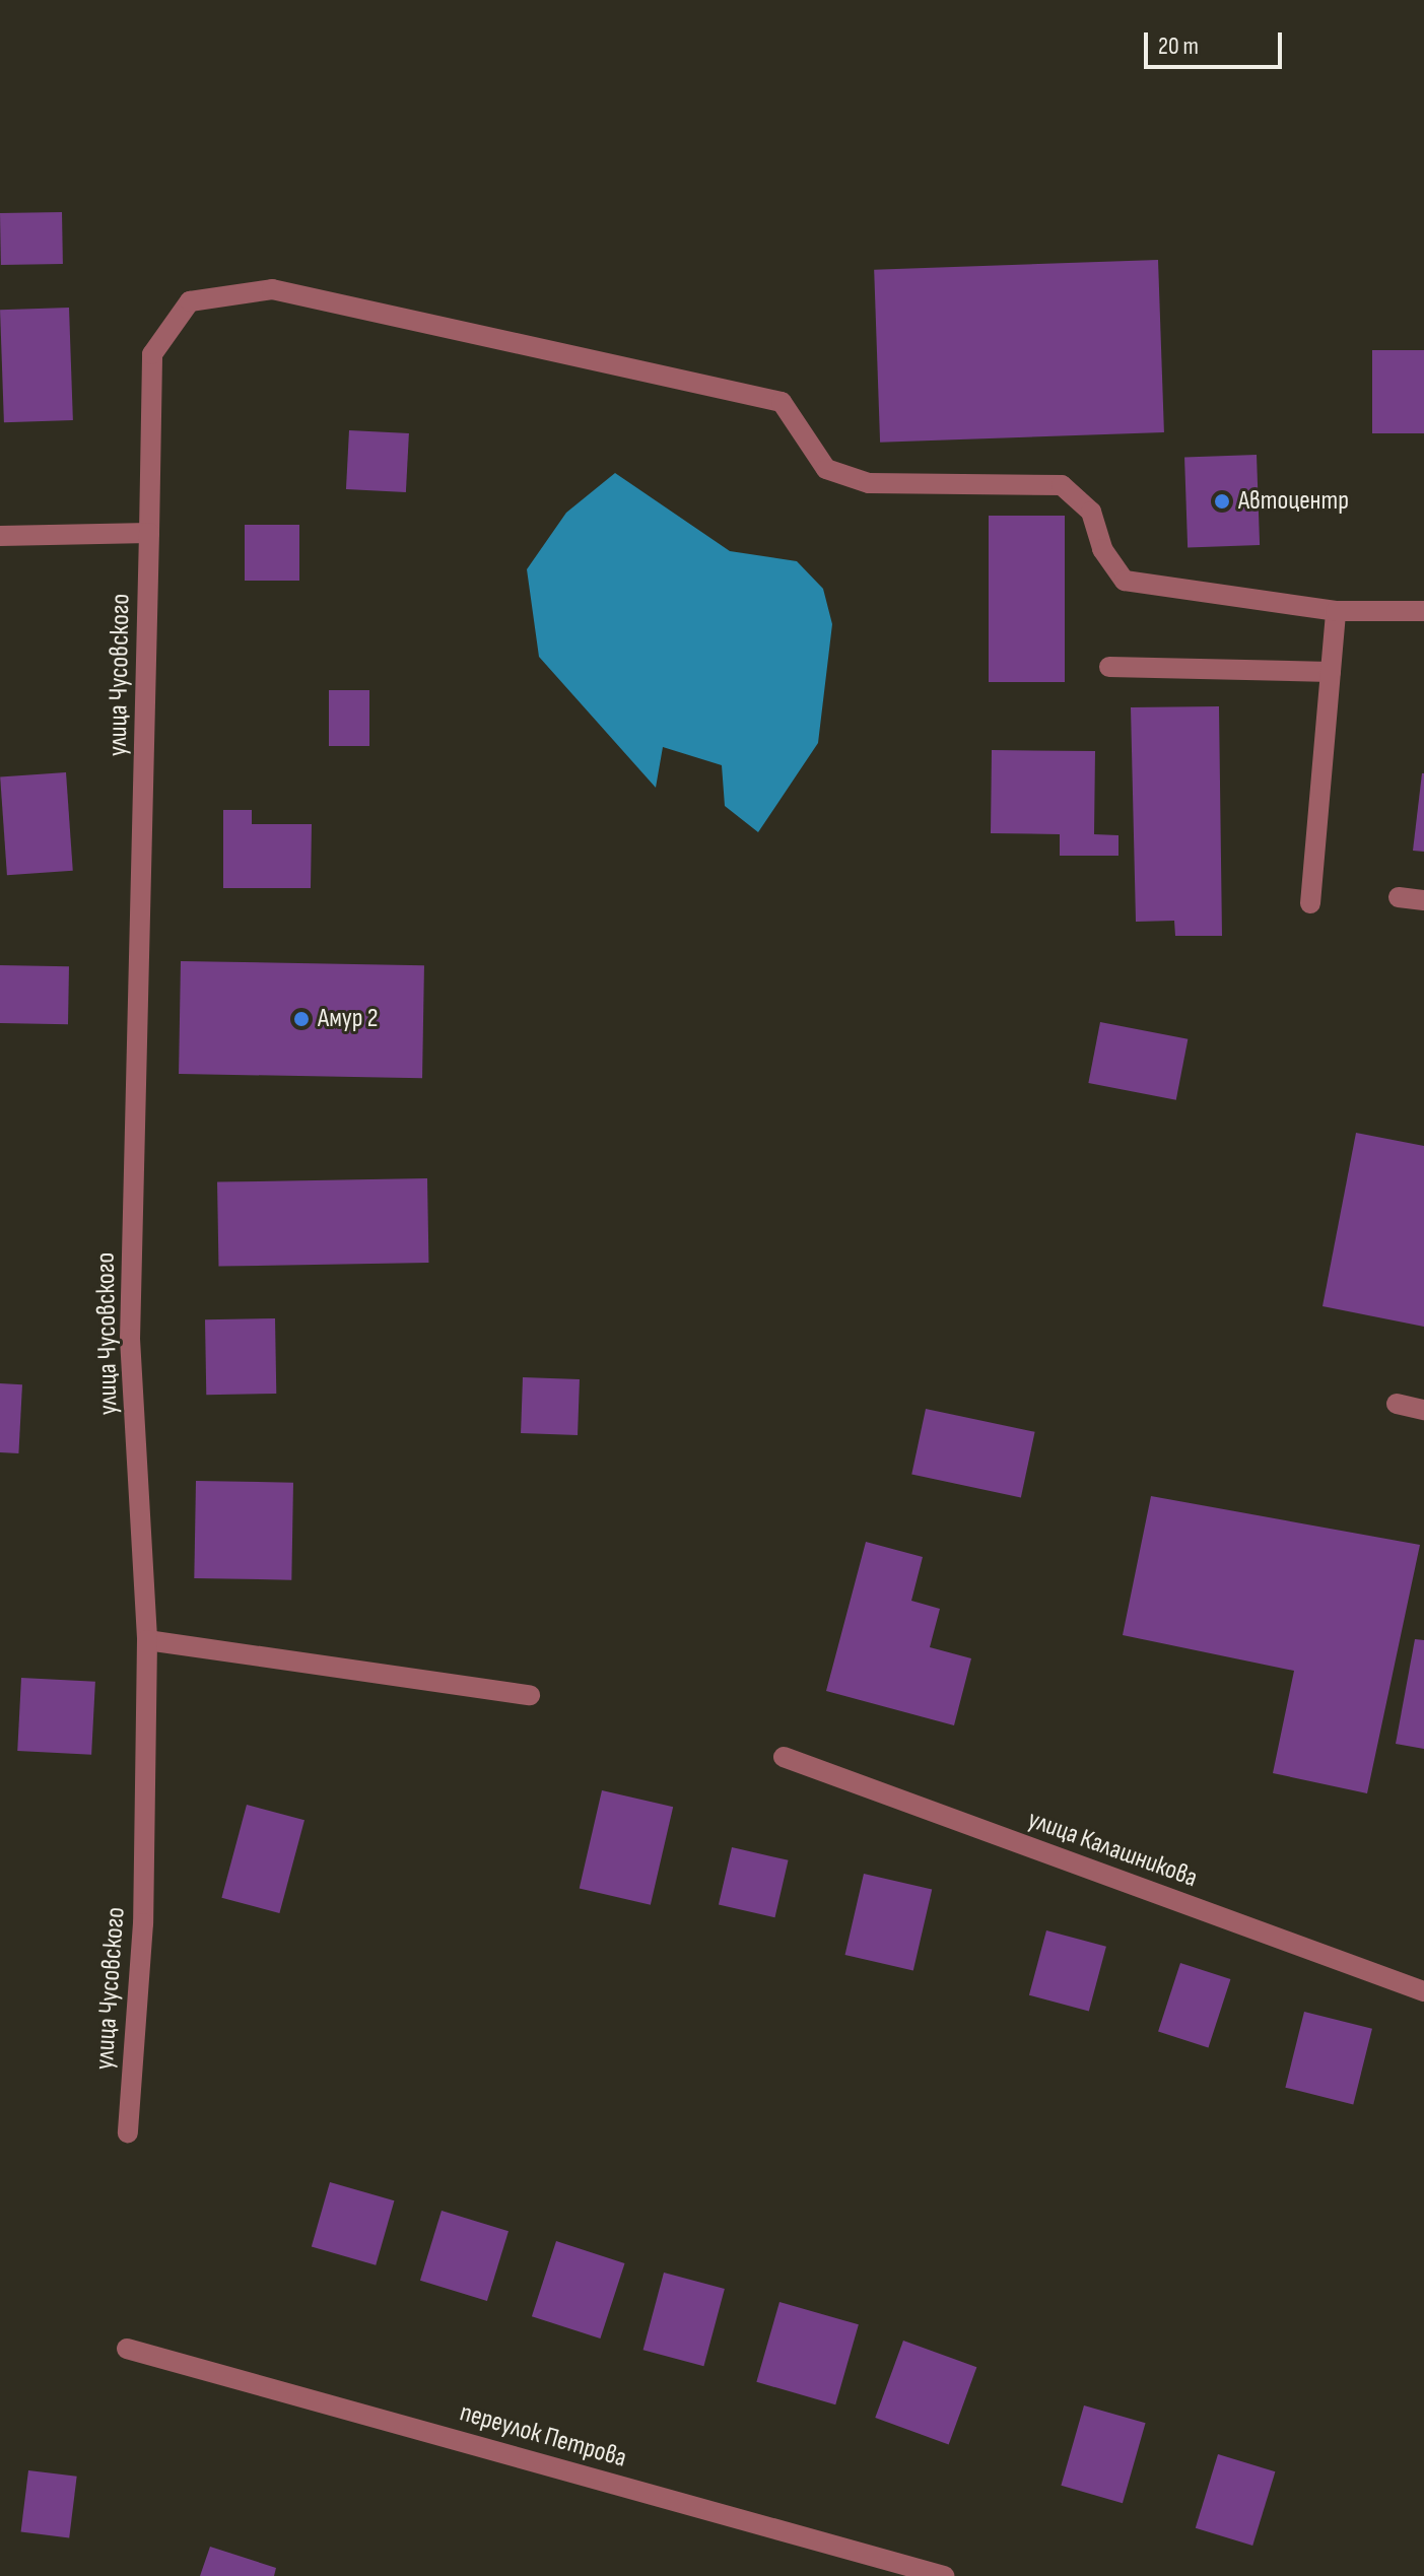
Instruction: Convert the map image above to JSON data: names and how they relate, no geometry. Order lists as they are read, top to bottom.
{
  "streets": {
    "street": ["улица Чусовского", "улица Калашникова", "переулок Петрова"]
  },
  "places": ["Автоцентр", "Амур 2"],
  "scale_bar": "20 m"
}
